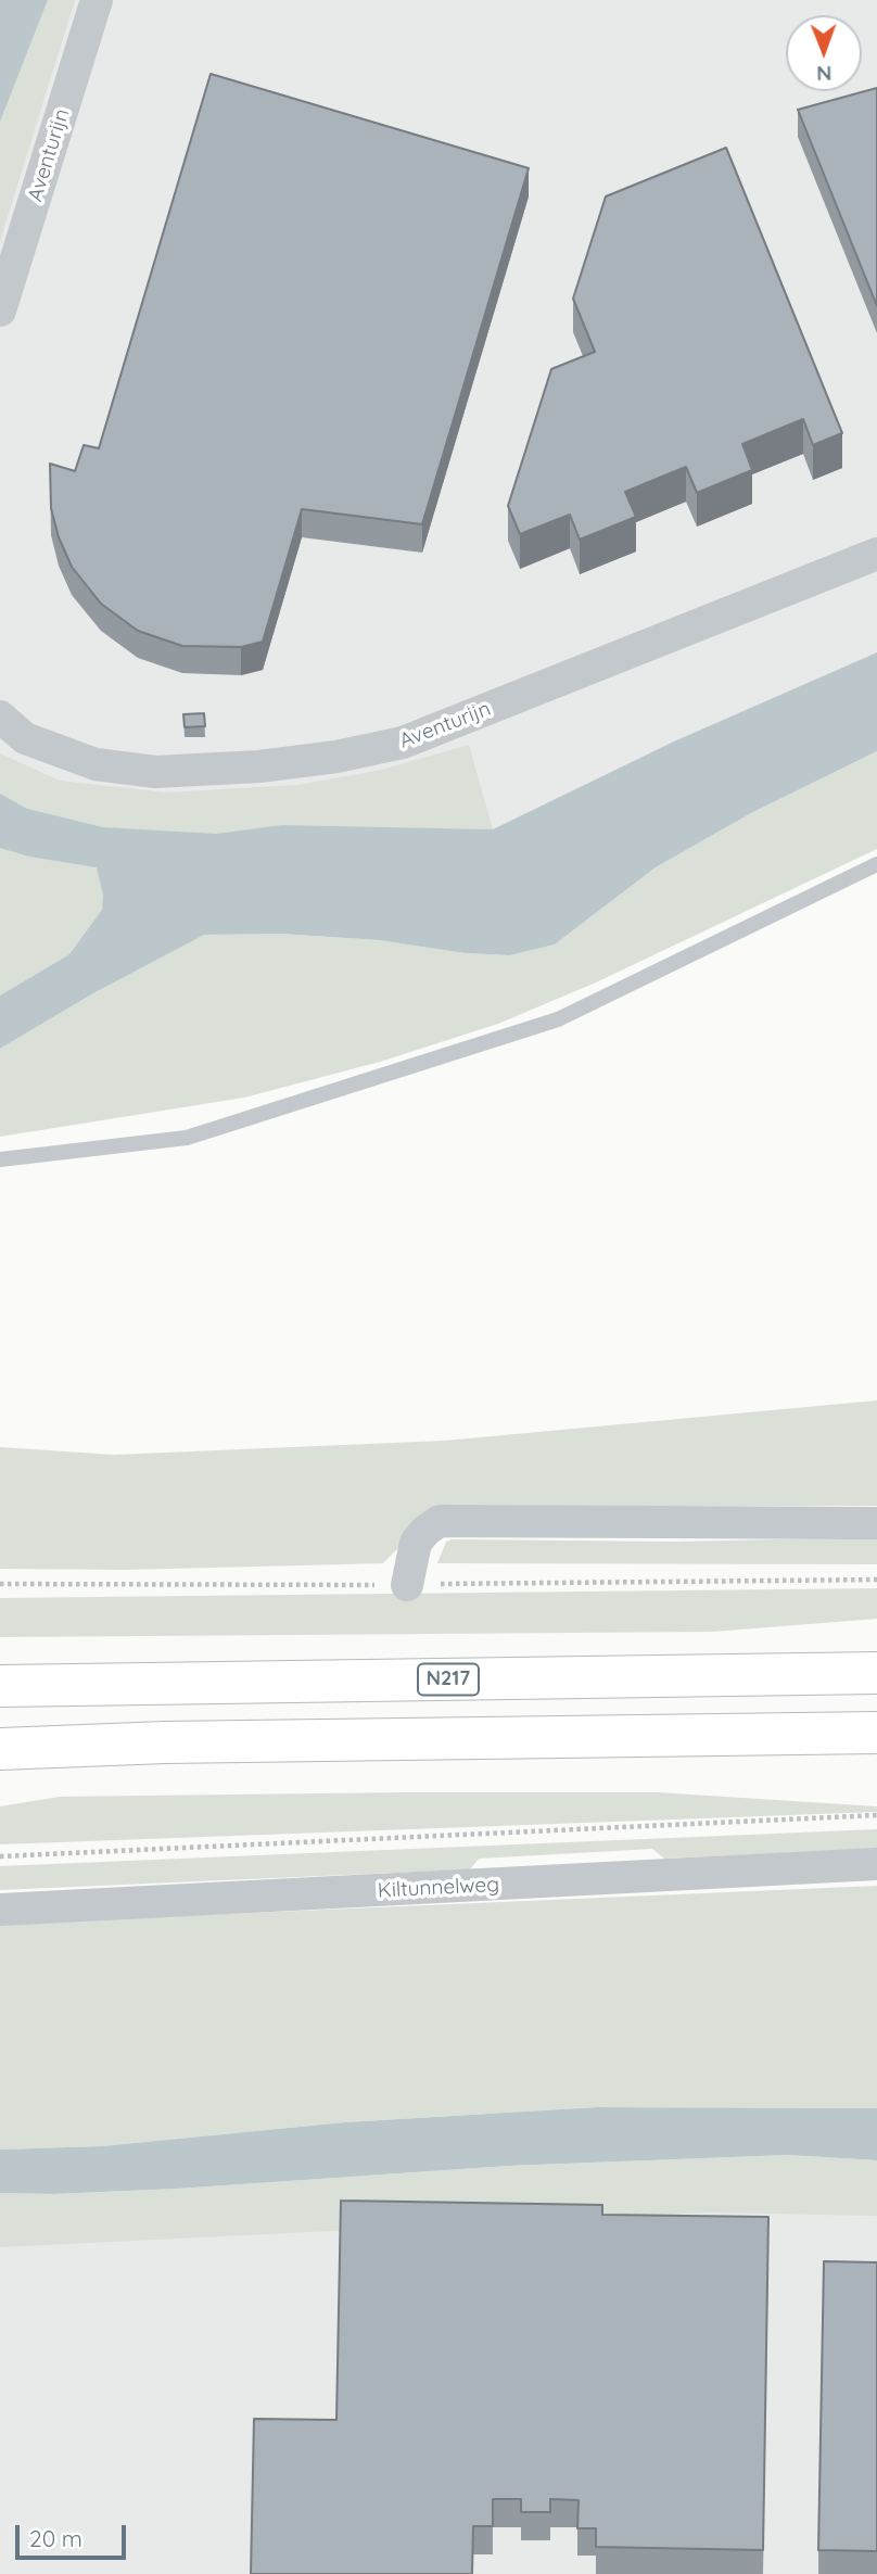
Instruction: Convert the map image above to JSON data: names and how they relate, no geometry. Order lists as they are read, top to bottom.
{
  "streets": {
    "main road": ["N217"],
    "street": ["Aventurijn", "Kiltunnelweg"]
  },
  "scale_bar": "20 m",
  "north": "bottom"
}
